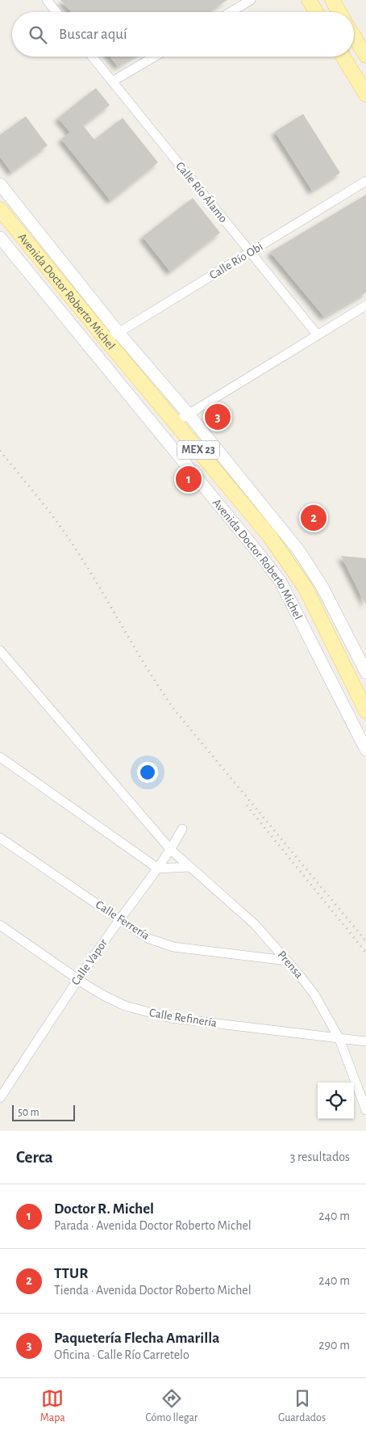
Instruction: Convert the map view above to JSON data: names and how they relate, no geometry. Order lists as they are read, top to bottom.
{
  "streets": {
    "main road": ["Avenida Doctor Roberto Michel", "MEX 23"],
    "street": [
      "Calle Río Álamo",
      "Calle Río Obi",
      "Calle Ferrería",
      "Calle Vapor",
      "Prensa",
      "Calle Refinería"
    ]
  },
  "crossings": [
    ["Calle Río Álamo", "Calle Río Obi"],
    ["Calle Río Obi", "Avenida Doctor Roberto Michel"],
    ["Calle Ferrería", "Calle Vapor"],
    ["Calle Ferrería", "Prensa"],
    ["Calle Vapor", "Prensa"],
    ["Calle Vapor", "Calle Refinería"],
    ["Prensa", "Calle Refinería"]
  ],
  "scale_bar": "50 m",
  "page": {
    "search": "Buscar aquí",
    "pins": ["3", "1", "2"],
    "scale": "50 m",
    "heading": ["Cerca", "3 resultados"],
    "list": [
      {
        "mark": "1",
        "name": "Doctor R. Michel",
        "note": "Parada · Avenida Doctor Roberto Michel",
        "value": "240 m"
      },
      {
        "mark": "2",
        "name": "TTUR",
        "note": "Tienda · Avenida Doctor Roberto Michel",
        "value": "240 m"
      },
      {
        "mark": "3",
        "name": "Paquetería Flecha Amarilla",
        "note": "Oficina · Calle Río Carretelo",
        "value": "290 m"
      }
    ],
    "nav": ["Mapa", "Cómo llegar", "Guardados"]
  }
}
